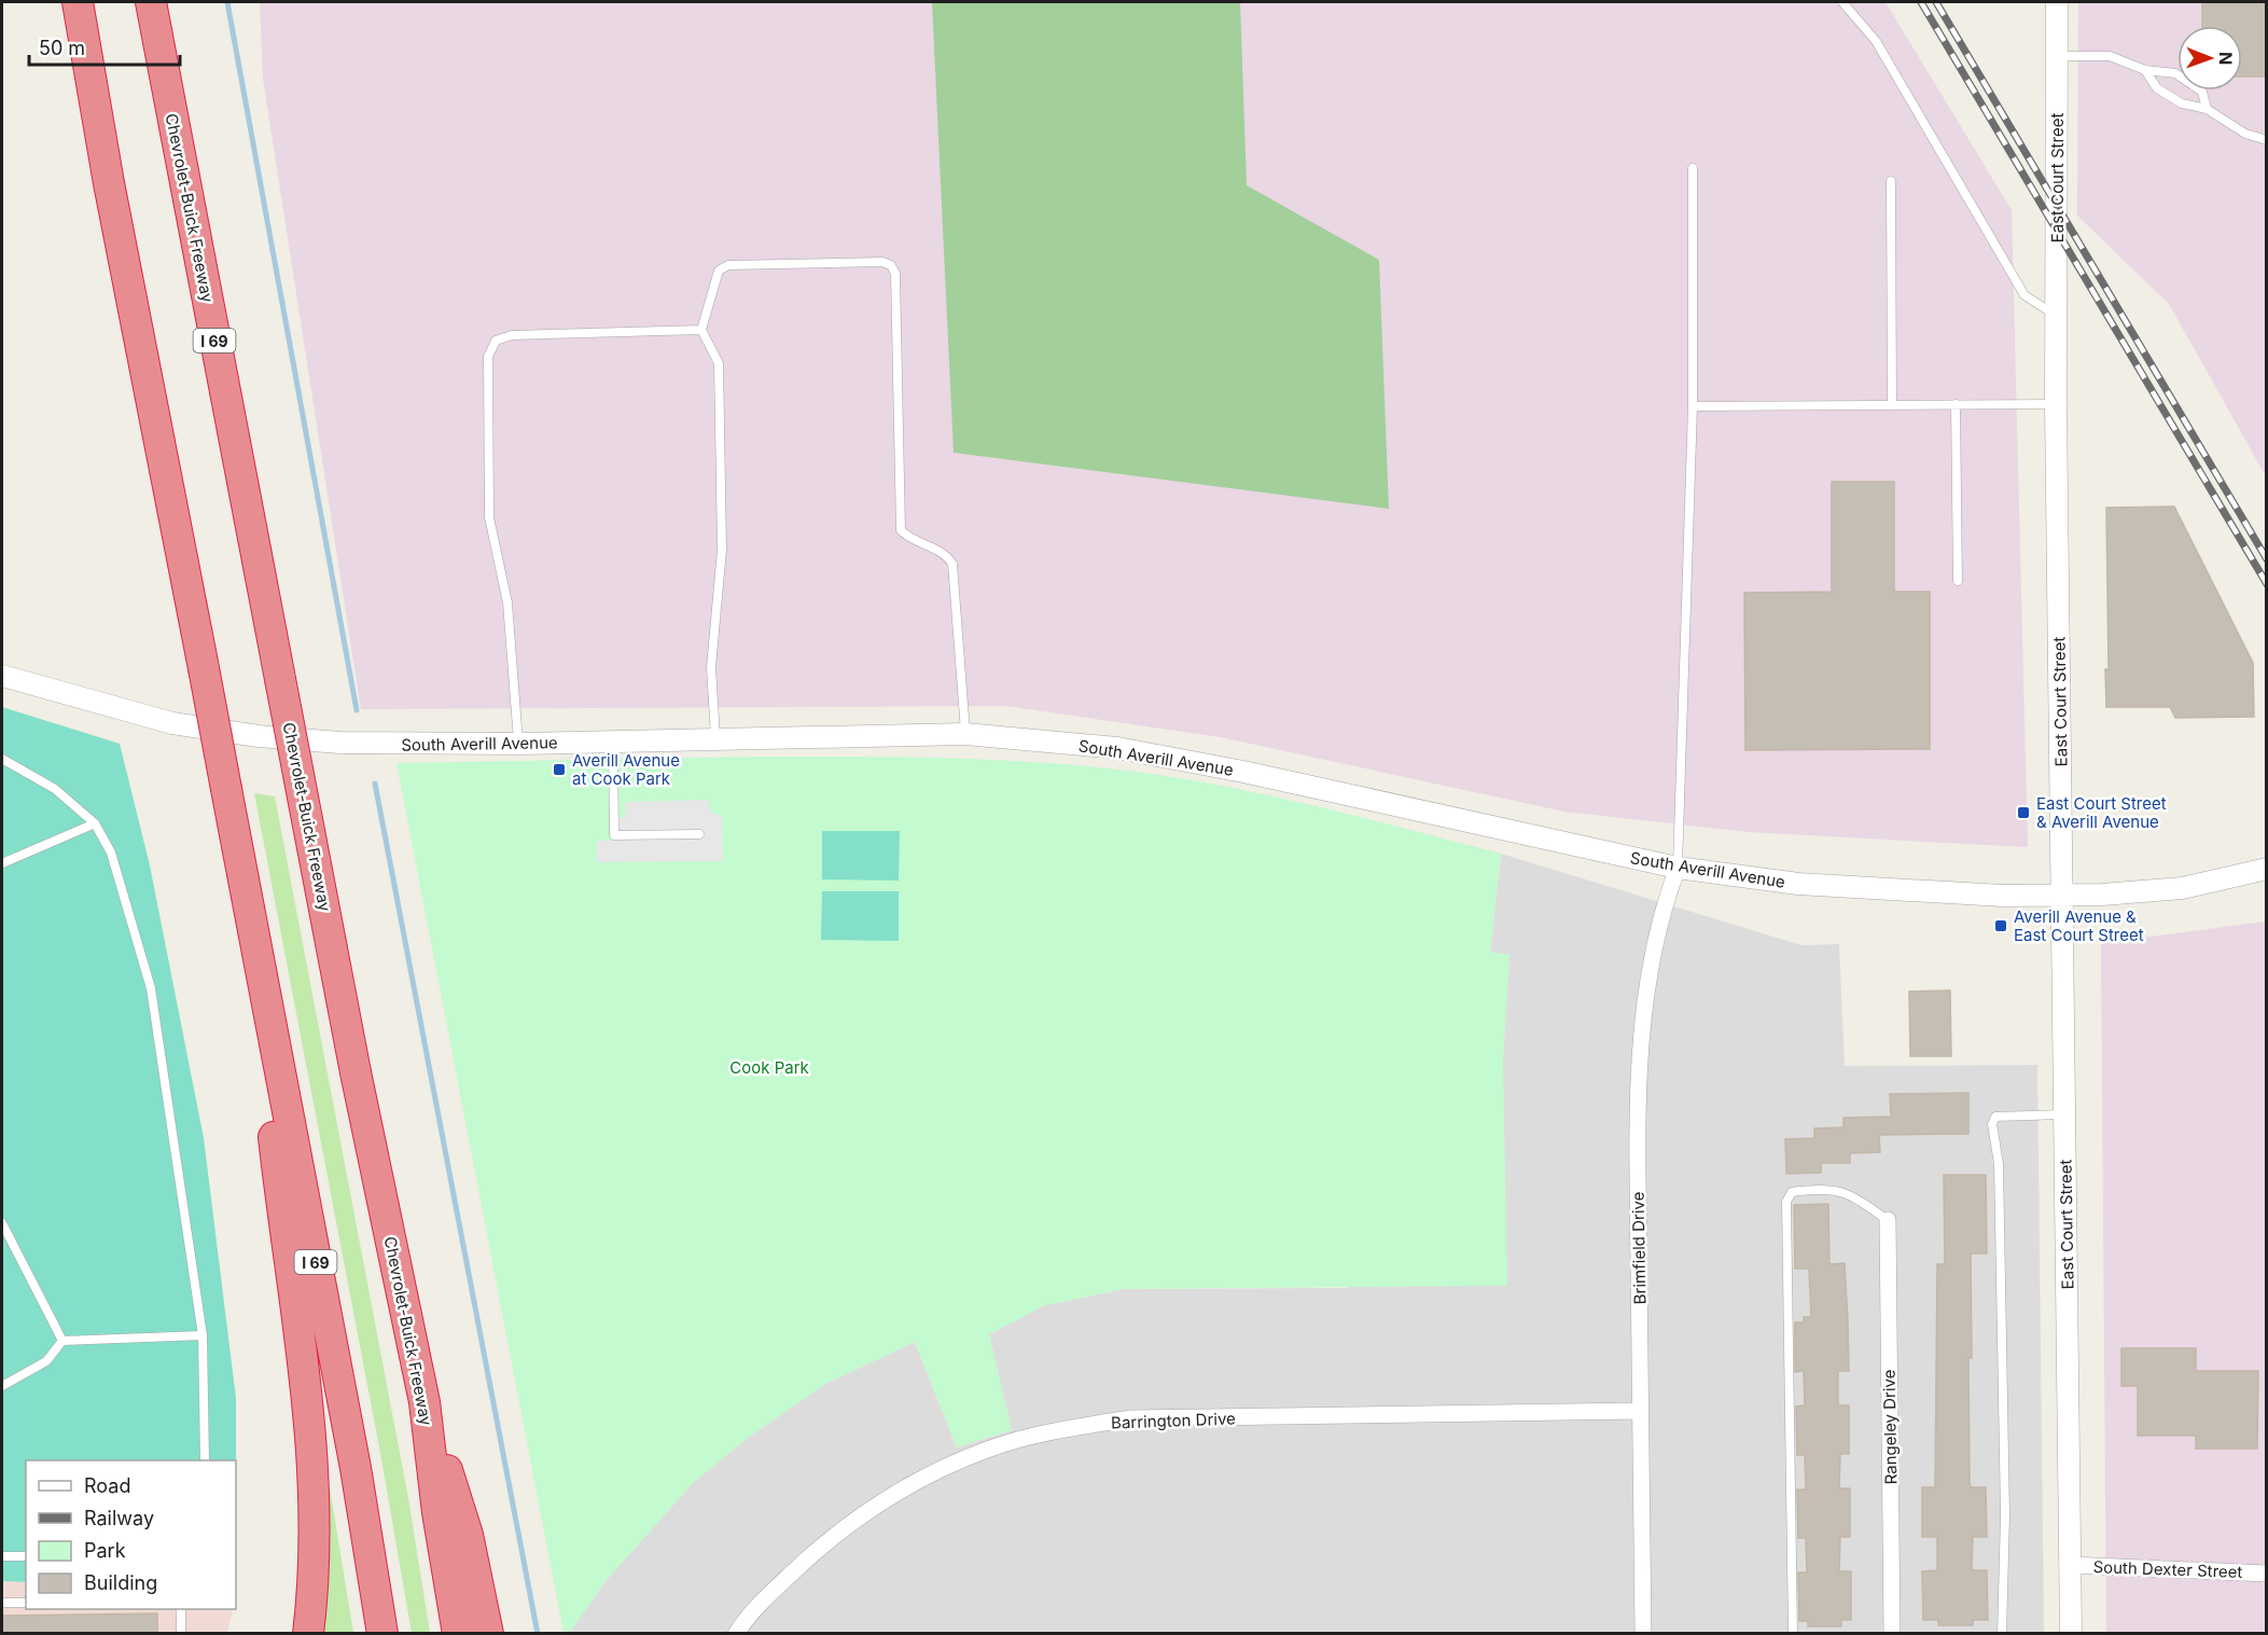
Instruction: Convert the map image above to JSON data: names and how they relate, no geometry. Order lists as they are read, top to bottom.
{
  "streets": {
    "highway": ["Chevrolet-Buick Freeway", "I 69"],
    "street": [
      "East Court Street",
      "South Averill Avenue",
      "Brimfield Drive",
      "Barrington Drive",
      "Rangeley Drive",
      "South Dexter Street"
    ]
  },
  "crossings": [
    ["East Court Street", "South Averill Avenue"],
    ["East Court Street", "South Dexter Street"],
    ["South Averill Avenue", "Brimfield Drive"],
    ["Brimfield Drive", "Barrington Drive"]
  ],
  "parks": ["Cook Park"],
  "places": {
    "transit": ["Averill Avenue at Cook Park", "East Court Street & Averill Avenue", "Averill Avenue & East Court Street"]
  },
  "legend": [
    "Road",
    "Railway",
    "Park",
    "Building"
  ],
  "scale_bar": "50 m",
  "north": "right"
}
